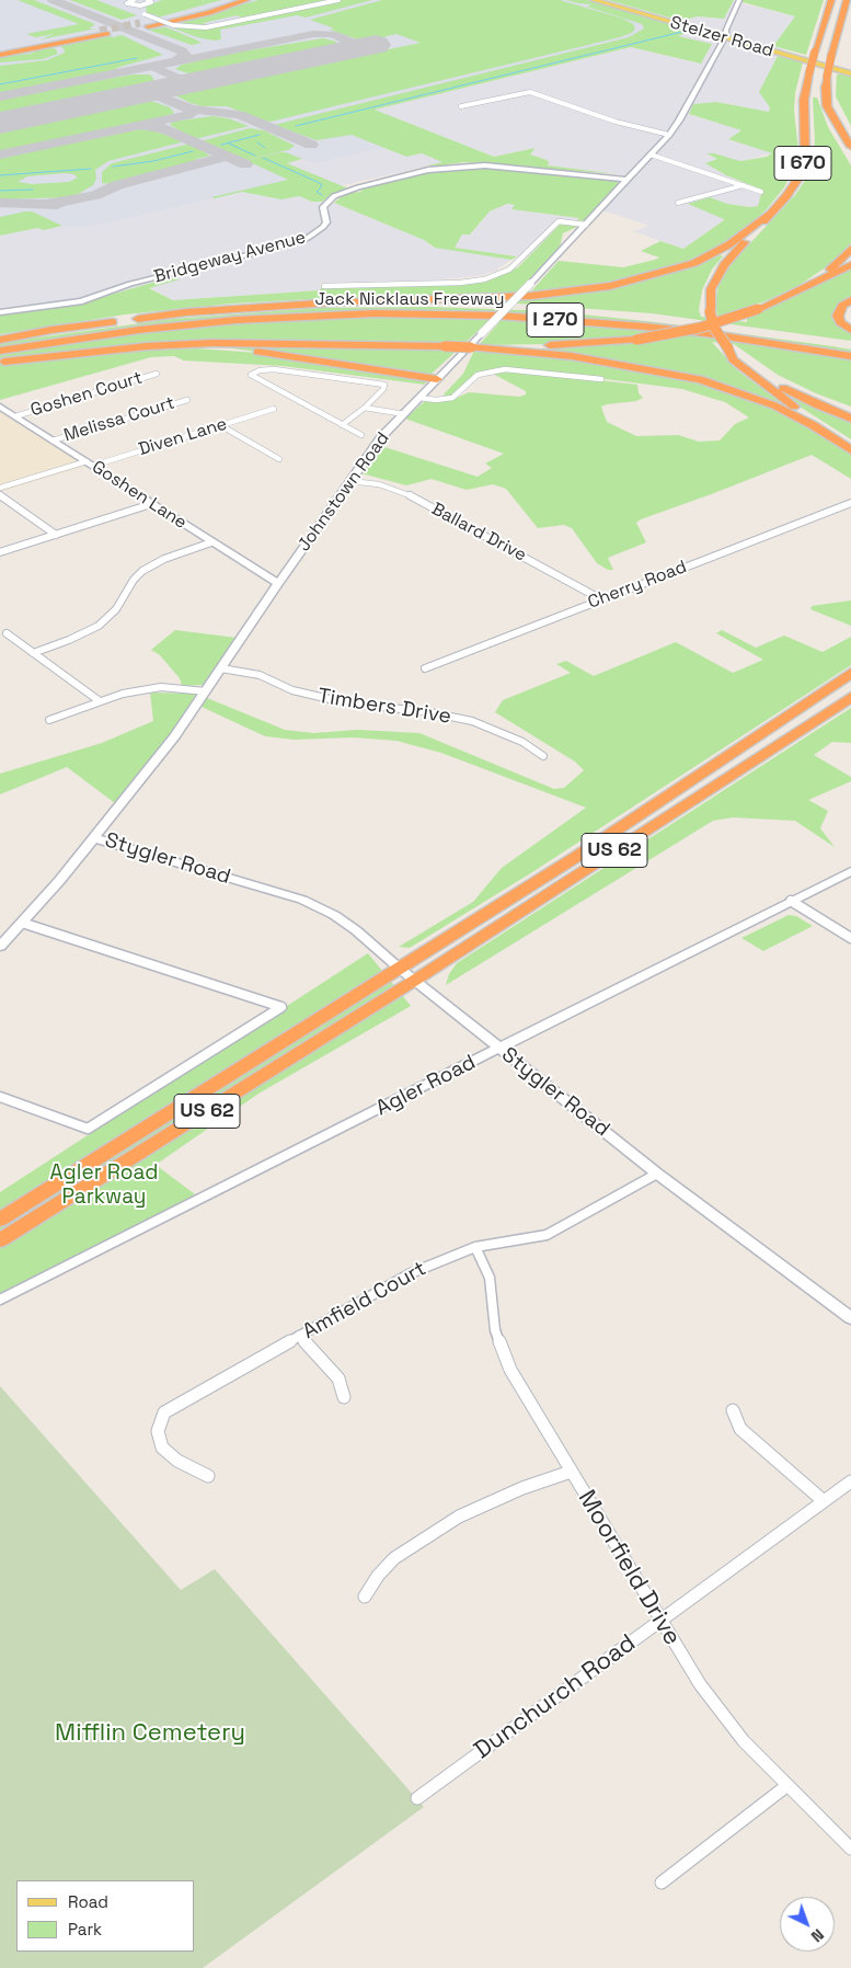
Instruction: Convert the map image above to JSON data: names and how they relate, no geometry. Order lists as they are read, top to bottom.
{
  "streets": {
    "highway": [
      "I 670",
      "Jack Nicklaus Freeway",
      "I 270",
      "US 62"
    ],
    "main road": [
      "Stelzer Road",
      "Bridgeway Avenue",
      "Johnstown Road",
      "Goshen Lane",
      "Stygler Road",
      "Agler Road"
    ],
    "street": [
      "Goshen Court",
      "Melissa Court",
      "Diven Lane",
      "Ballard Drive",
      "Cherry Road",
      "Timbers Drive",
      "Amfield Court",
      "Moorfield Drive",
      "Dunchurch Road"
    ]
  },
  "crossings": [
    ["Stelzer Road", "Johnstown Road"],
    ["Bridgeway Avenue", "Johnstown Road"],
    ["Goshen Court", "Goshen Lane"],
    ["Melissa Court", "Goshen Lane"],
    ["Diven Lane", "Goshen Lane"],
    ["Johnstown Road", "Goshen Lane"],
    ["Johnstown Road", "Ballard Drive"],
    ["Johnstown Road", "Timbers Drive"],
    ["Johnstown Road", "Stygler Road"],
    ["Ballard Drive", "Cherry Road"],
    ["US 62", "Stygler Road"],
    ["Stygler Road", "Agler Road"],
    ["Stygler Road", "Amfield Court"],
    ["Amfield Court", "Moorfield Drive"],
    ["Moorfield Drive", "Dunchurch Road"]
  ],
  "parks": ["Agler Road Parkway", "Mifflin Cemetery"],
  "legend": ["Road", "Park"],
  "north": "bottom right"
}
